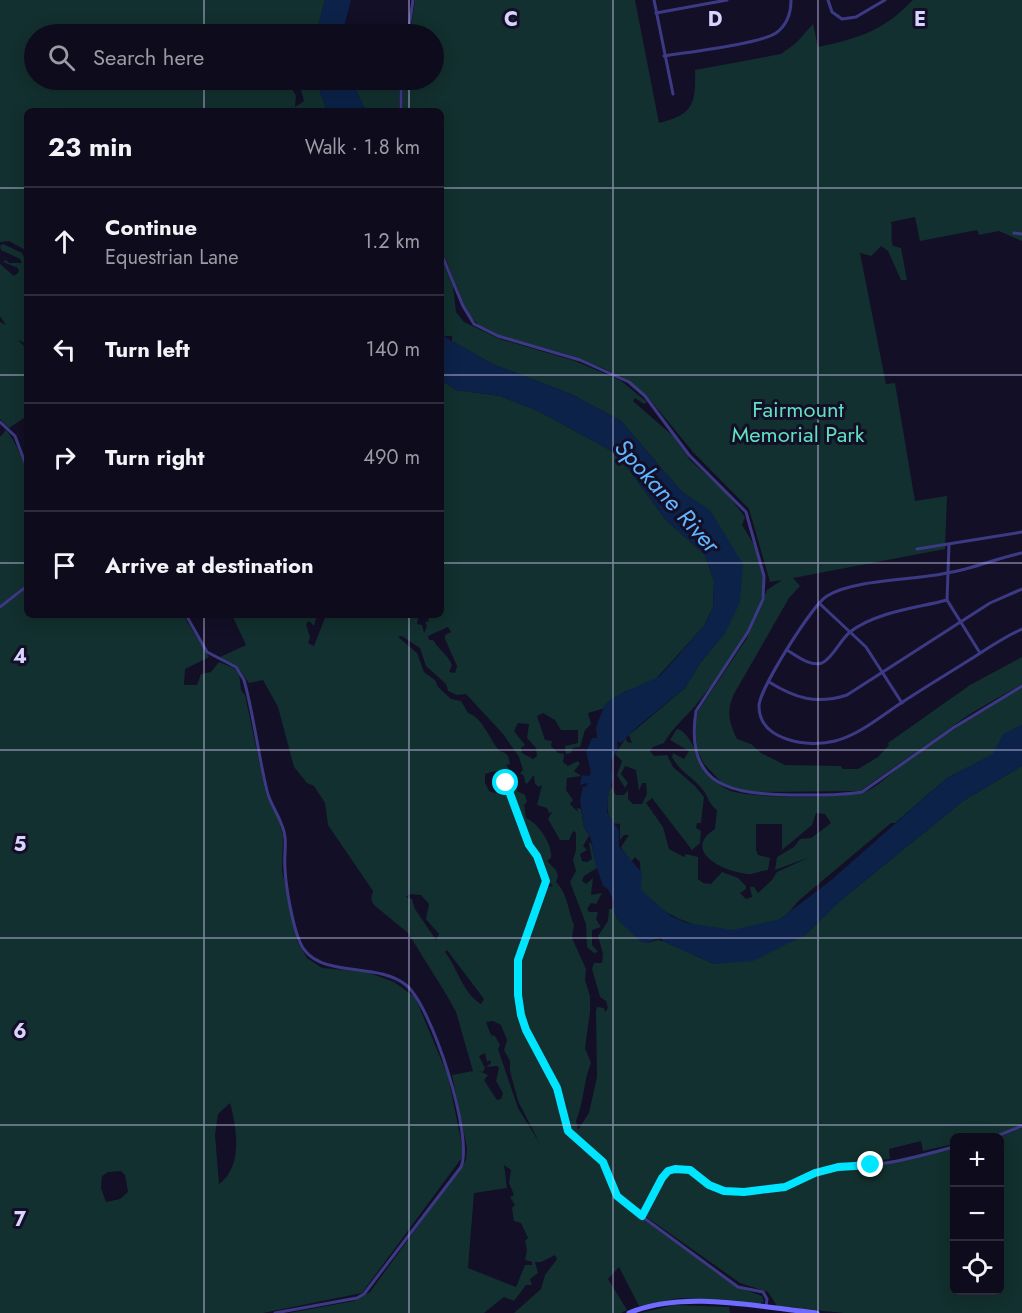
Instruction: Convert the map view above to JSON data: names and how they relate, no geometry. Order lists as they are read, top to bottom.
{
  "water": ["Spokane River"],
  "parks": ["Fairmount Memorial Park"],
  "page": {
    "search": "Search here",
    "heading": ["23 min", "Walk · 1.8 km"],
    "list": [
      ["Continue", "Equestrian Lane", "1.2 km"],
      ["Turn left", "140 m"],
      ["Turn right", "490 m"],
      "Arrive at destination"
    ],
    "map_buttons": ["+", "−"]
  },
  "grid": {
    "columns": ["C", "D", "E"],
    "rows": [
      "4",
      "5",
      "6",
      "7"
    ]
  }
}
